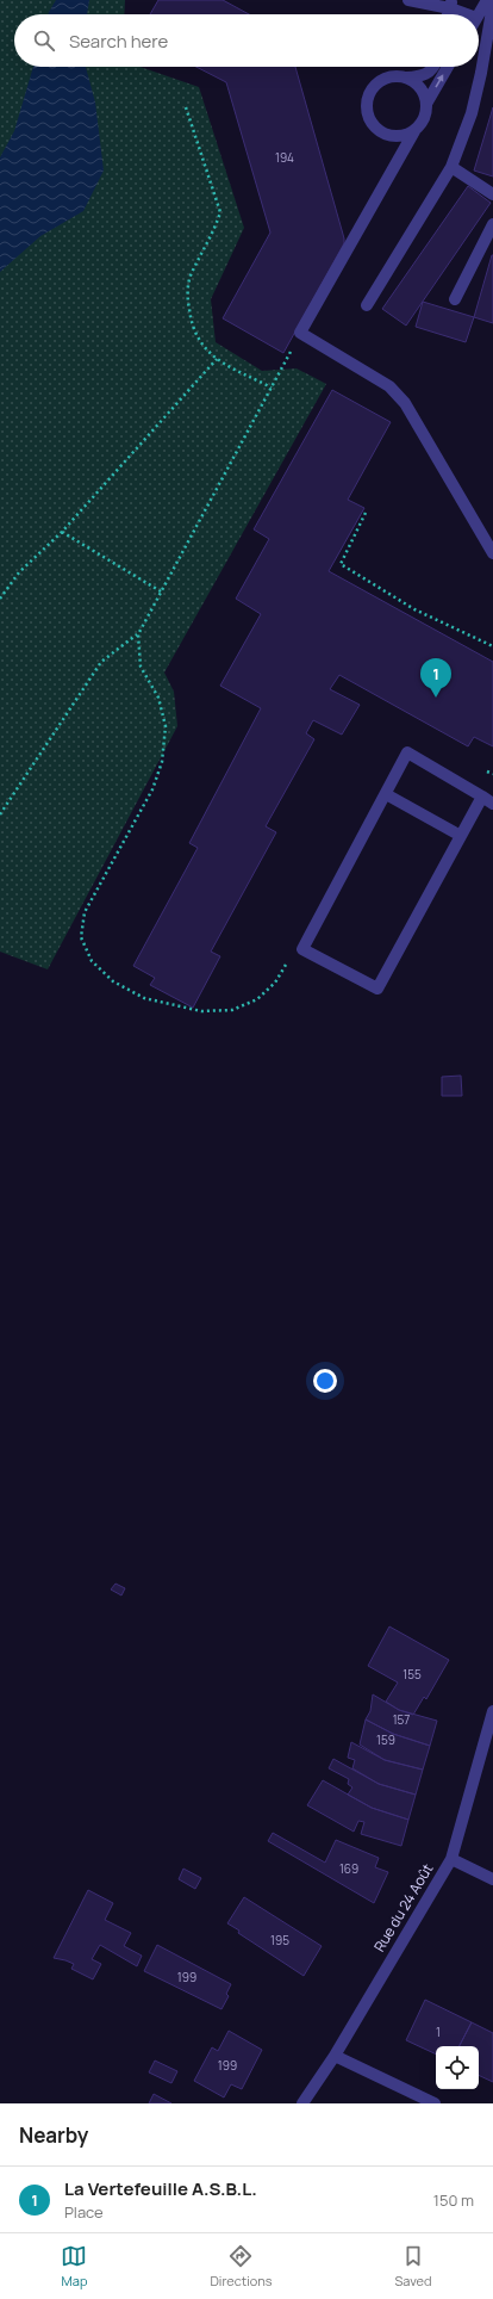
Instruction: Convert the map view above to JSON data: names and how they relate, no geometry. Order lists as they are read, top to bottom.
{
  "streets": {
    "street": ["Rue du 24 Août"]
  },
  "house_numbers": [
    "194",
    "155",
    "157",
    "159",
    "169",
    "195",
    "199",
    "1",
    "199"
  ],
  "page": {
    "search": "Search here",
    "pins": "1",
    "heading": "Nearby",
    "list": [
      {
        "mark": "1",
        "name": "La Vertefeuille A.S.B.L.",
        "note": "Place",
        "value": "150 m"
      }
    ],
    "nav": ["Map", "Directions", "Saved"]
  }
}
